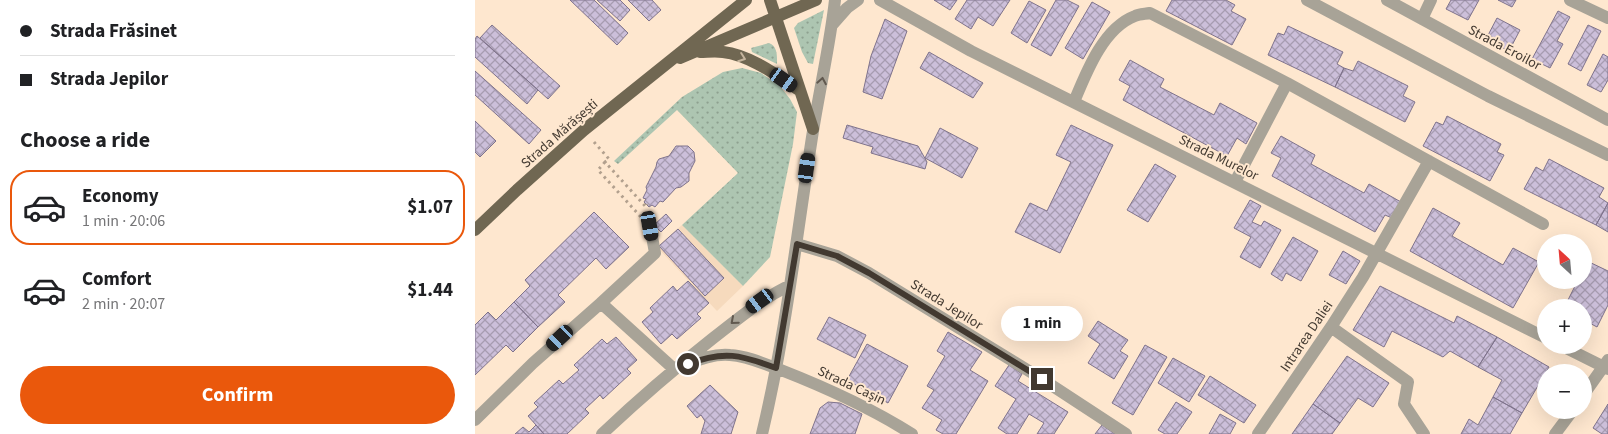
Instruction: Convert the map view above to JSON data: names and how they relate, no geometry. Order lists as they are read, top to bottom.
{
  "streets": {
    "main road": ["Strada Mărășești"],
    "street": [
      "Strada Eroilor",
      "Strada Murelor",
      "Strada Jepilor",
      "Intrarea Daliei",
      "Strada Cașin"
    ]
  },
  "crossings": [
    ["Strada Murelor", "Intrarea Daliei"]
  ],
  "north": "top left",
  "page": {
    "banner": ["Strada Frăsinet", "Strada Jepilor"],
    "heading": "Choose a ride",
    "list": [
      {
        "name": "Economy",
        "note": "1 min · 20:06",
        "value": "$1.07"
      },
      {
        "name": "Comfort",
        "note": "2 min · 20:07",
        "value": "$1.44"
      }
    ],
    "map_buttons": ["+", "−"],
    "bubble": "1 min",
    "buttons": "Confirm"
  }
}
